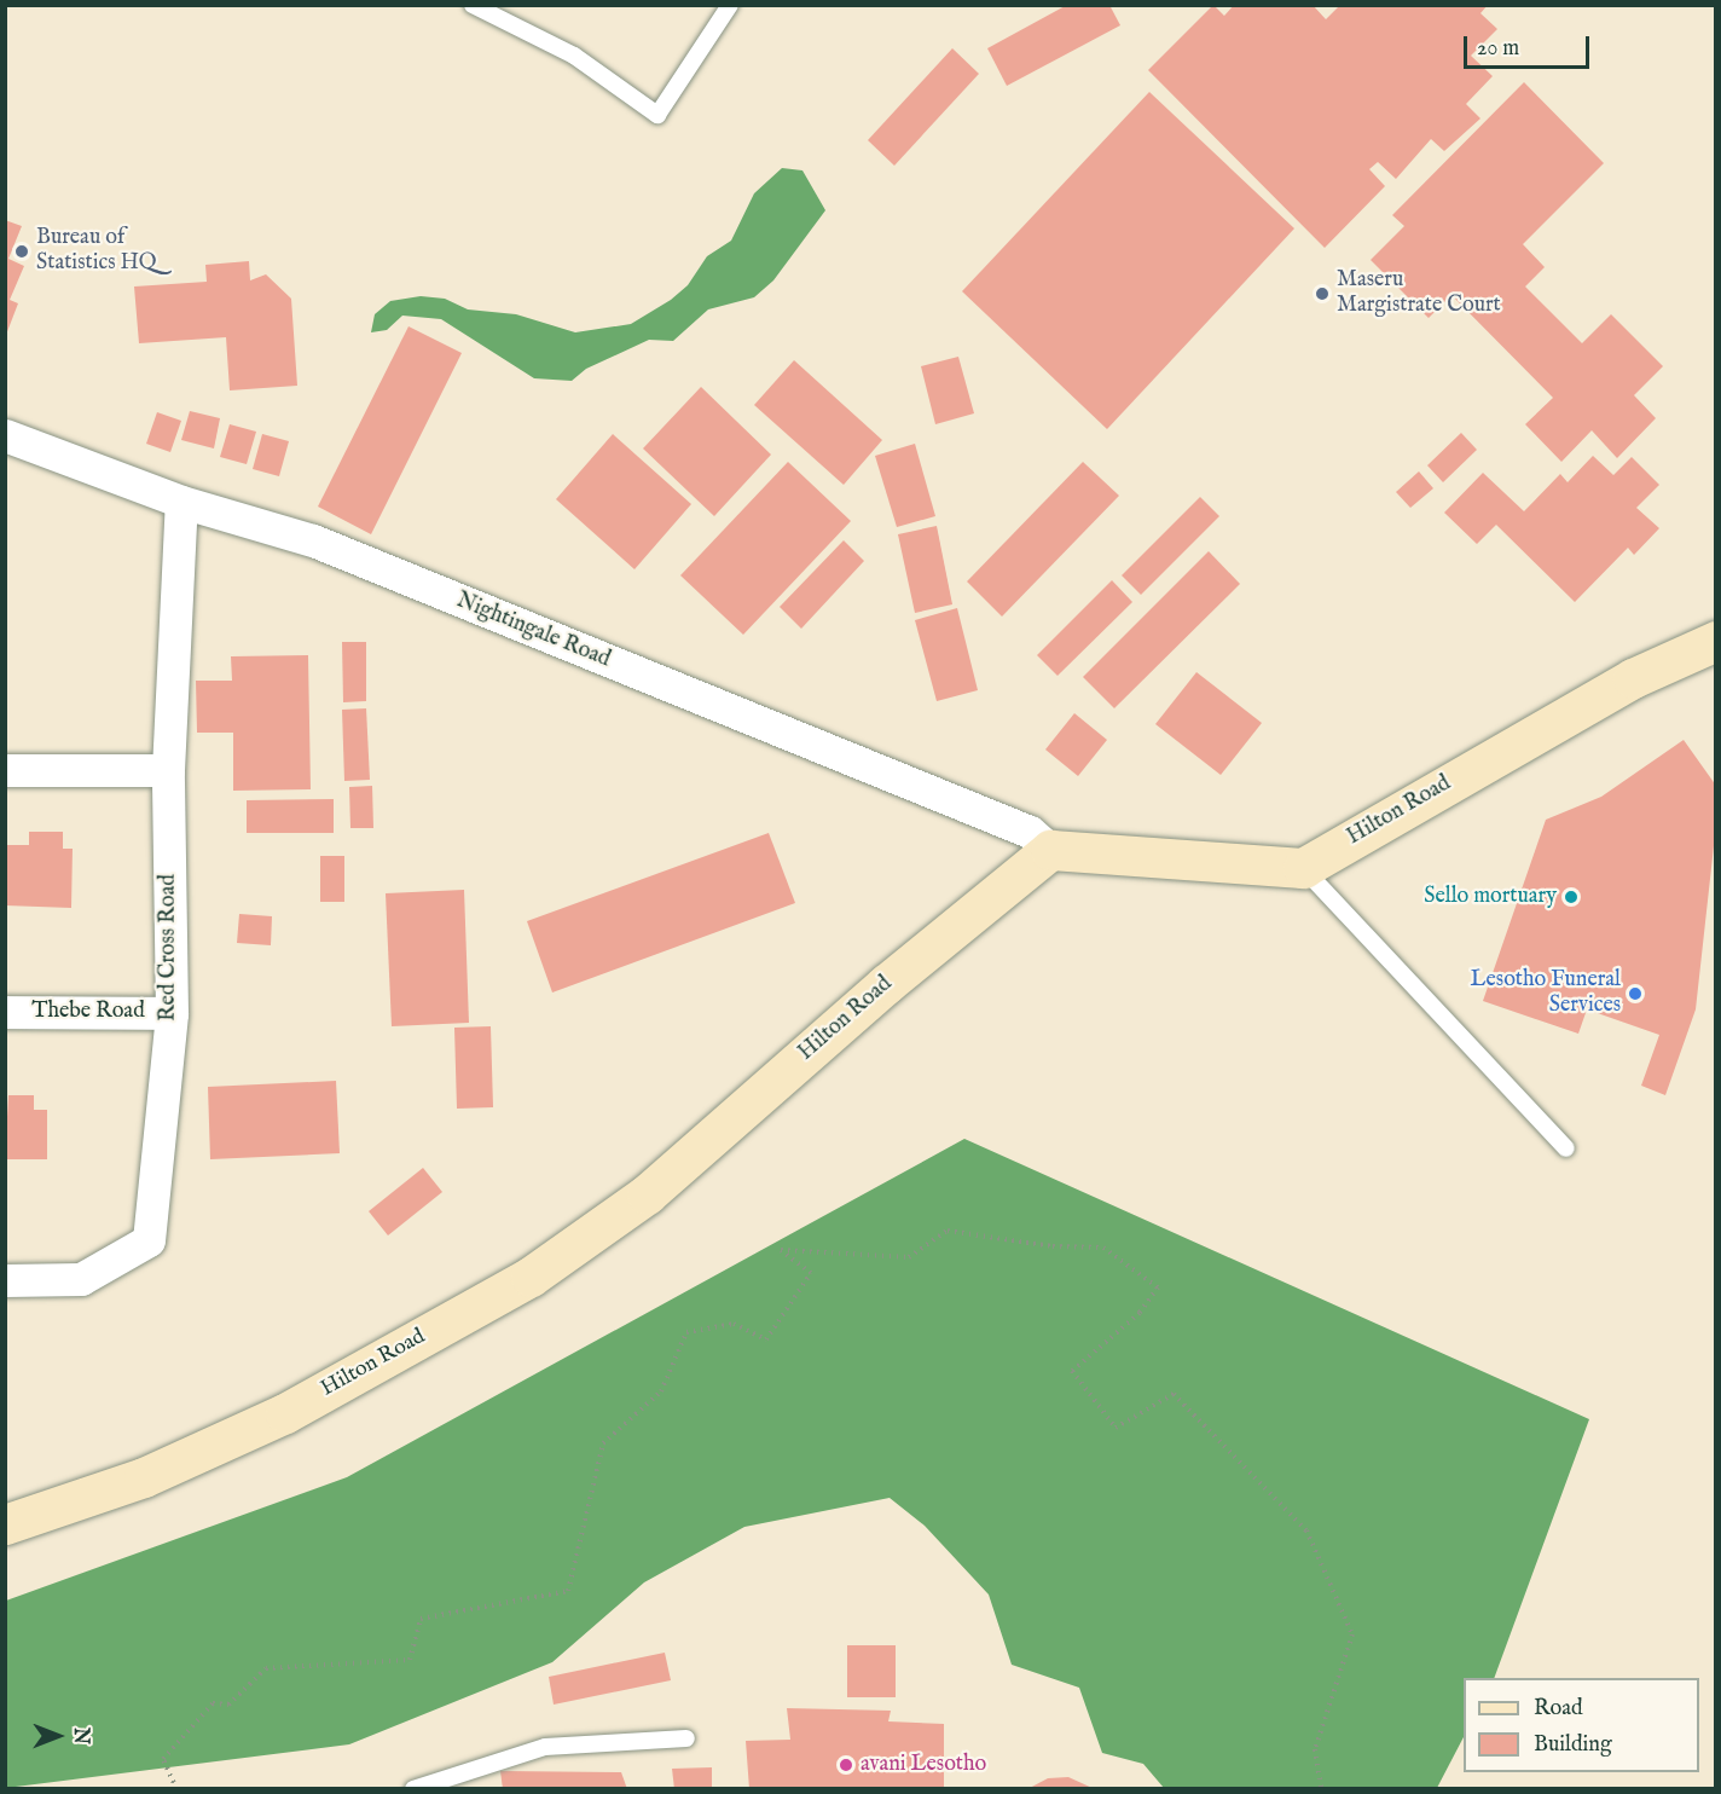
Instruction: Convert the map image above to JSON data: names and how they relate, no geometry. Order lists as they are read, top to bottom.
{
  "streets": {
    "street": [
      "Nightingale Road",
      "Hilton Road",
      "Red Cross Road",
      "Thebe Road"
    ]
  },
  "crossings": [
    ["Nightingale Road", "Hilton Road"],
    ["Nightingale Road", "Red Cross Road"],
    ["Red Cross Road", "Thebe Road"]
  ],
  "places": [
    "Bureau of Statistics HQ",
    "Maseru Margistrate Court",
    "Sello mortuary",
    "Lesotho Funeral Services",
    "avani Lesotho"
  ],
  "legend": ["Road", "Building"],
  "scale_bar": "20 m",
  "north": "right"
}
